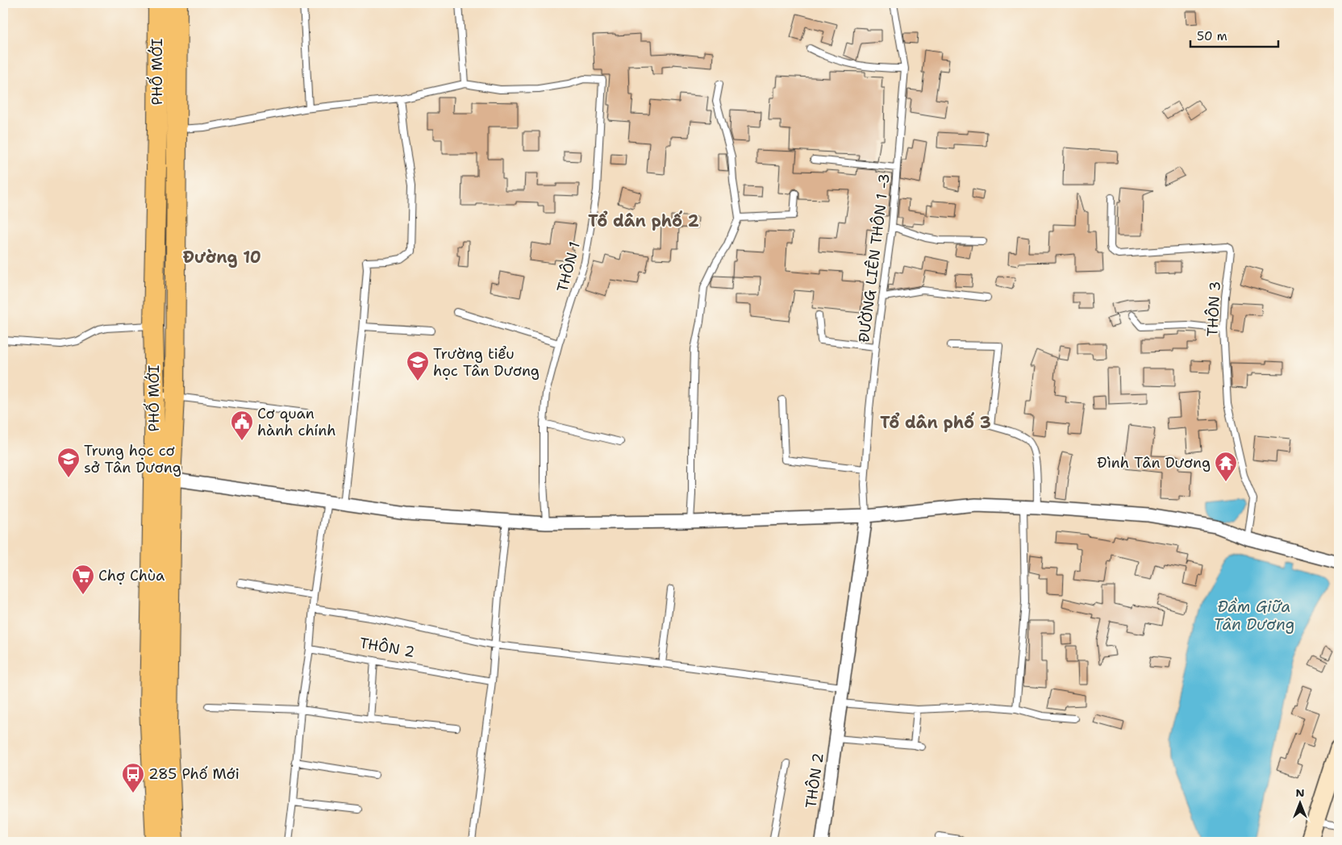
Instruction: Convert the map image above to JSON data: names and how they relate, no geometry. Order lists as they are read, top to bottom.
{
  "streets": {
    "main road": ["PHỐ MỚI"],
    "street": ["THÔN 2"],
    "lane": ["ĐƯỜNG LIÊN THÔN 1 -3", "THÔN 1", "THÔN 3"]
  },
  "crossings": [
    ["PHỐ MỚI", "THÔN 1"],
    ["ĐƯỜNG LIÊN THÔN 1 -3", "THÔN 2"]
  ],
  "districts": ["Tổ dân phố 2", "Đường 10", "Tổ dân phố 3"],
  "water": ["Đầm Giữa Tân Dương"],
  "places": {
    "school or university": ["Trường tiểu học Tân Dương", "Trung học cơ sở Tân Dương"],
    "public building": ["Cơ quan hành chính"],
    "temple": ["Đình Tân Dương"],
    "supermarket": ["Chợ Chùa"],
    "bus stop": ["285 Phố Mới"]
  },
  "scale_bar": "50 m",
  "north": "top"
}
